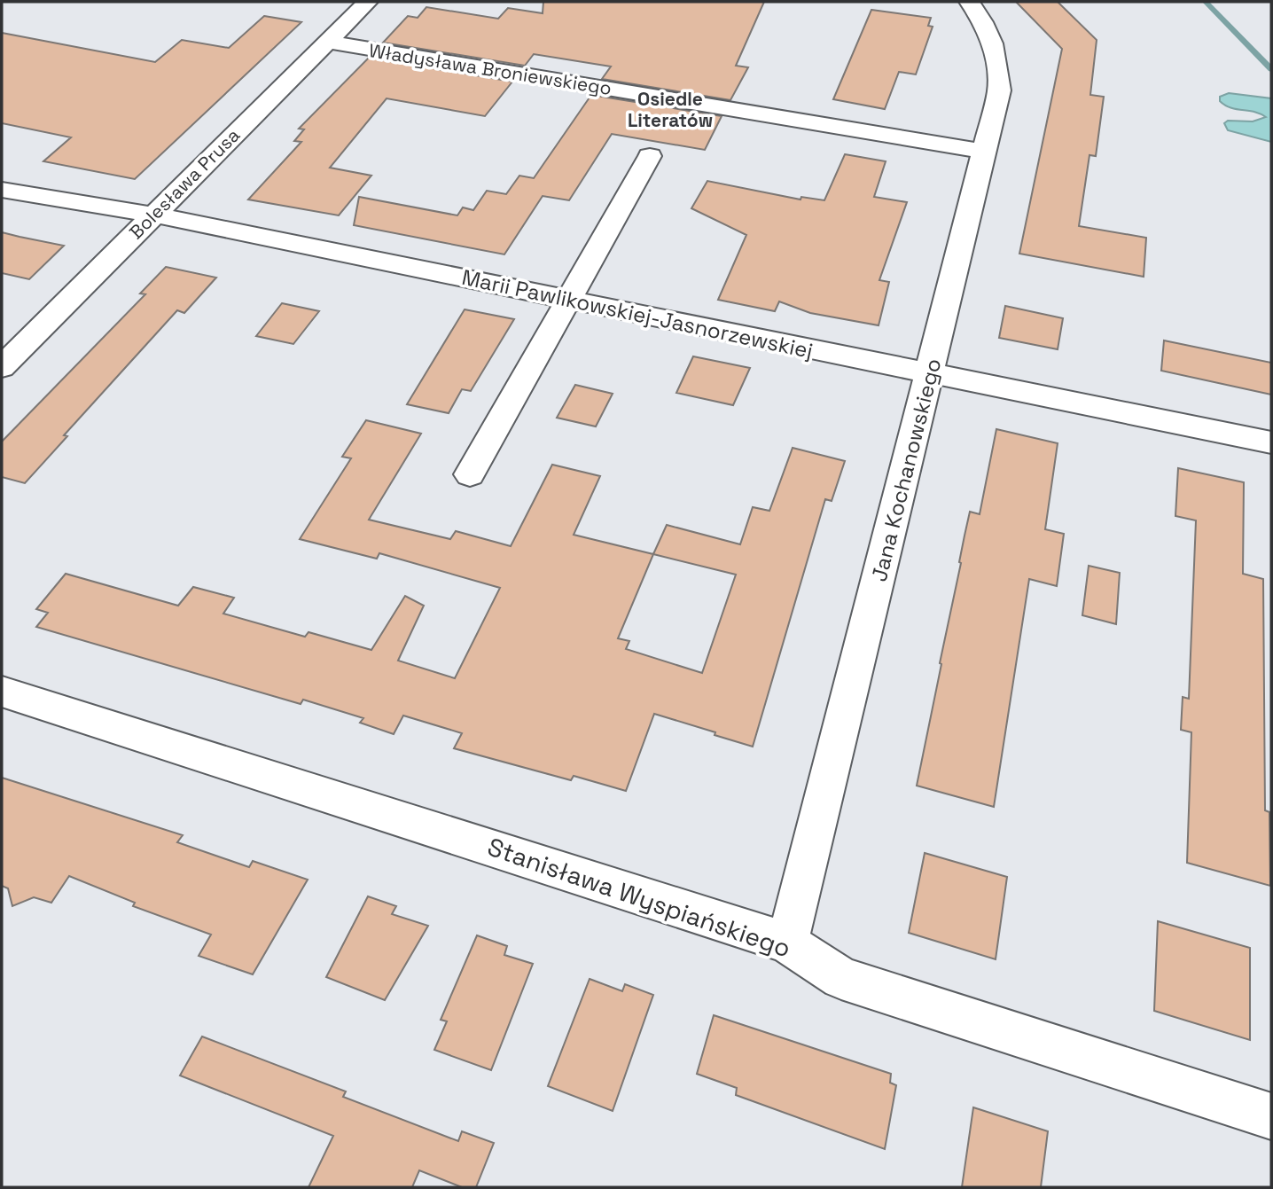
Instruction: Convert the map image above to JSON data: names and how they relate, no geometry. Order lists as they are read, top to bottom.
{
  "streets": {
    "street": [
      "Władysława Broniewskiego",
      "Bolesława Prusa",
      "Marii Pawlikowskiej-Jasnorzewskiej",
      "Jana Kochanowskiego",
      "Stanisława Wyspiańskiego"
    ]
  },
  "crossings": [
    ["Władysława Broniewskiego", "Bolesława Prusa"],
    ["Władysława Broniewskiego", "Jana Kochanowskiego"],
    ["Bolesława Prusa", "Marii Pawlikowskiej-Jasnorzewskiej"],
    ["Marii Pawlikowskiej-Jasnorzewskiej", "Jana Kochanowskiego"],
    ["Jana Kochanowskiego", "Stanisława Wyspiańskiego"]
  ],
  "districts": ["Osiedle Literatów"]
}
